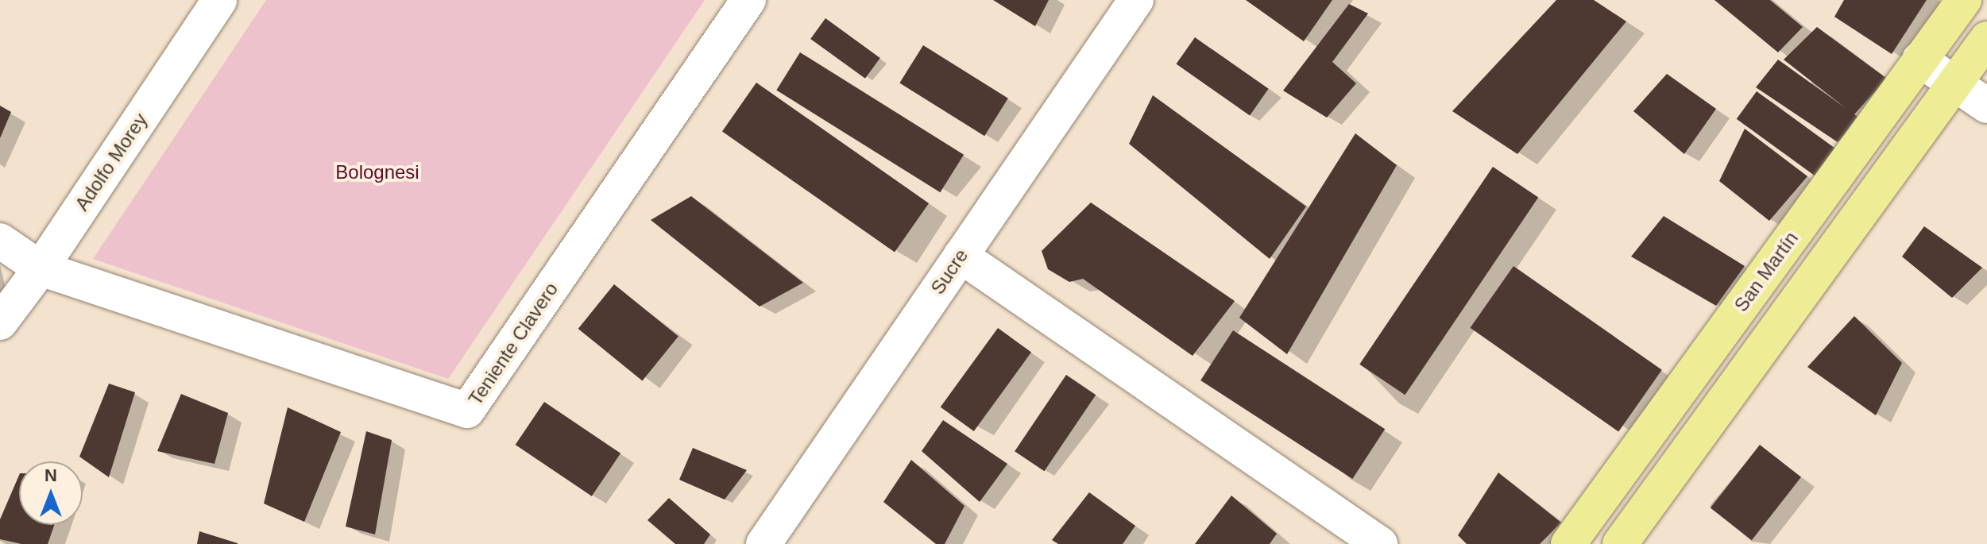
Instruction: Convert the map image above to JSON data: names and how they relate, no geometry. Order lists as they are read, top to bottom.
{
  "streets": {
    "main road": ["San Martín"],
    "street": ["Adolfo Morey", "Sucre", "Teniente Clavero"]
  },
  "crossings": [
    ["Adolfo Morey", "Teniente Clavero"]
  ],
  "parks": ["Bolognesi"],
  "north": "top"
}
